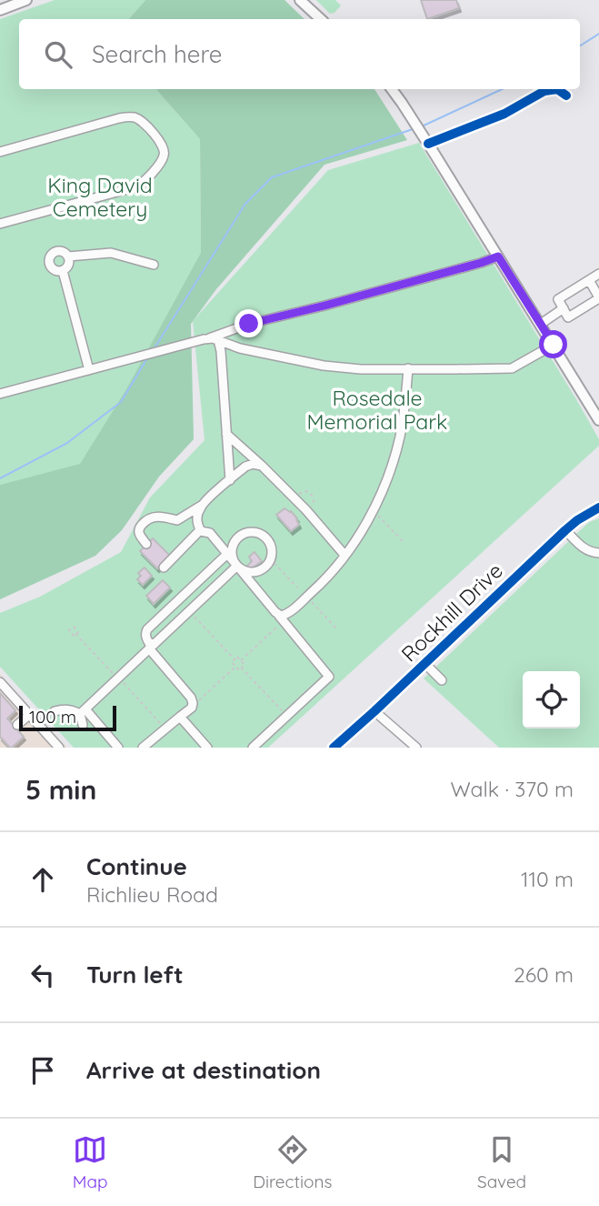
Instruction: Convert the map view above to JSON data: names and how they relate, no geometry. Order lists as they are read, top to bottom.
{
  "streets": {
    "street": ["Rockhill Drive"]
  },
  "parks": ["King David Cemetery", "Rosedale Memorial Park"],
  "scale_bar": "100 m",
  "page": {
    "search": "Search here",
    "scale": "100 m",
    "heading": ["5 min", "Walk · 370 m"],
    "list": [
      ["Continue", "Richlieu Road", "110 m"],
      ["Turn left", "260 m"],
      "Arrive at destination"
    ],
    "nav": ["Map", "Directions", "Saved"]
  }
}
